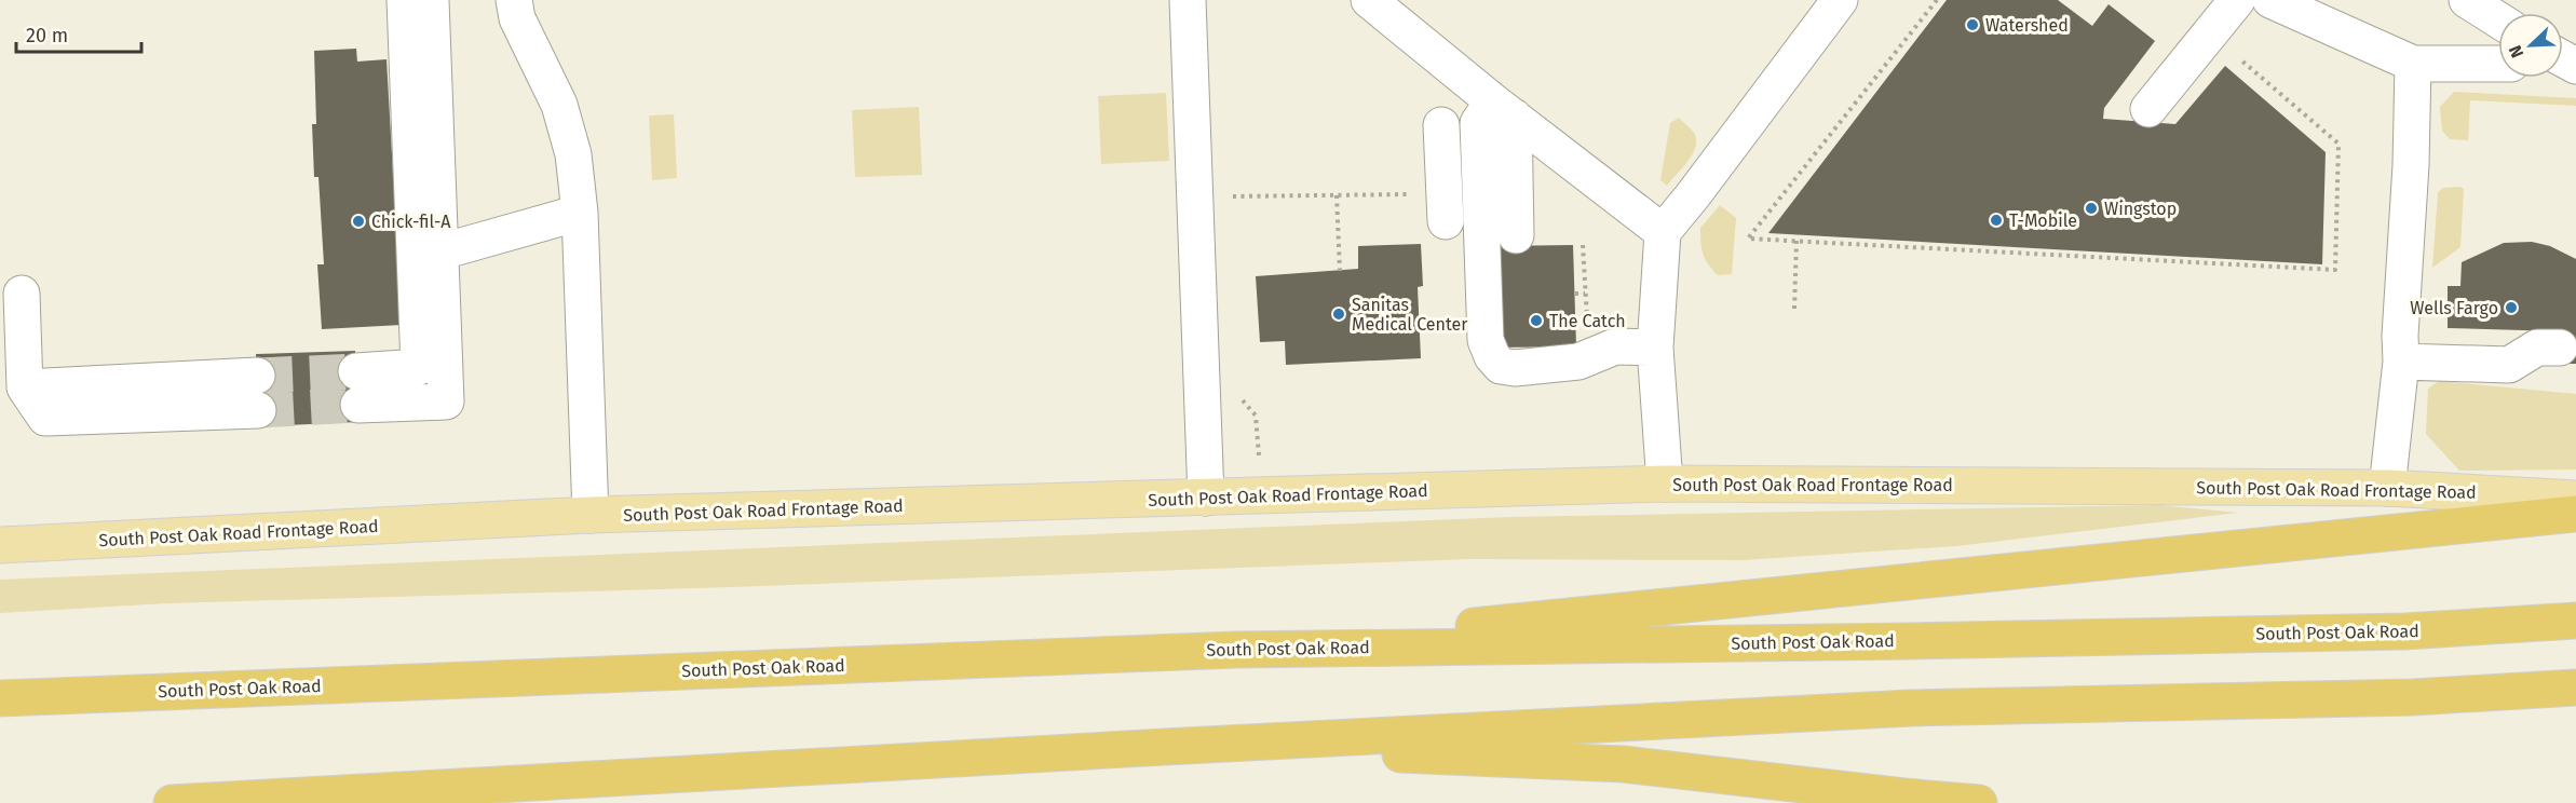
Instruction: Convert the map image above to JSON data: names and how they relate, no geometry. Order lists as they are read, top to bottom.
{
  "streets": {
    "highway": ["South Post Oak Road"],
    "main road": ["South Post Oak Road Frontage Road"]
  },
  "places": [
    "Watershed",
    "Wingstop",
    "T-Mobile",
    "Chick-fil-A",
    "Wells Fargo",
    "Sanitas Medical Center",
    "The Catch"
  ],
  "scale_bar": "20 m",
  "north": "bottom left"
}
